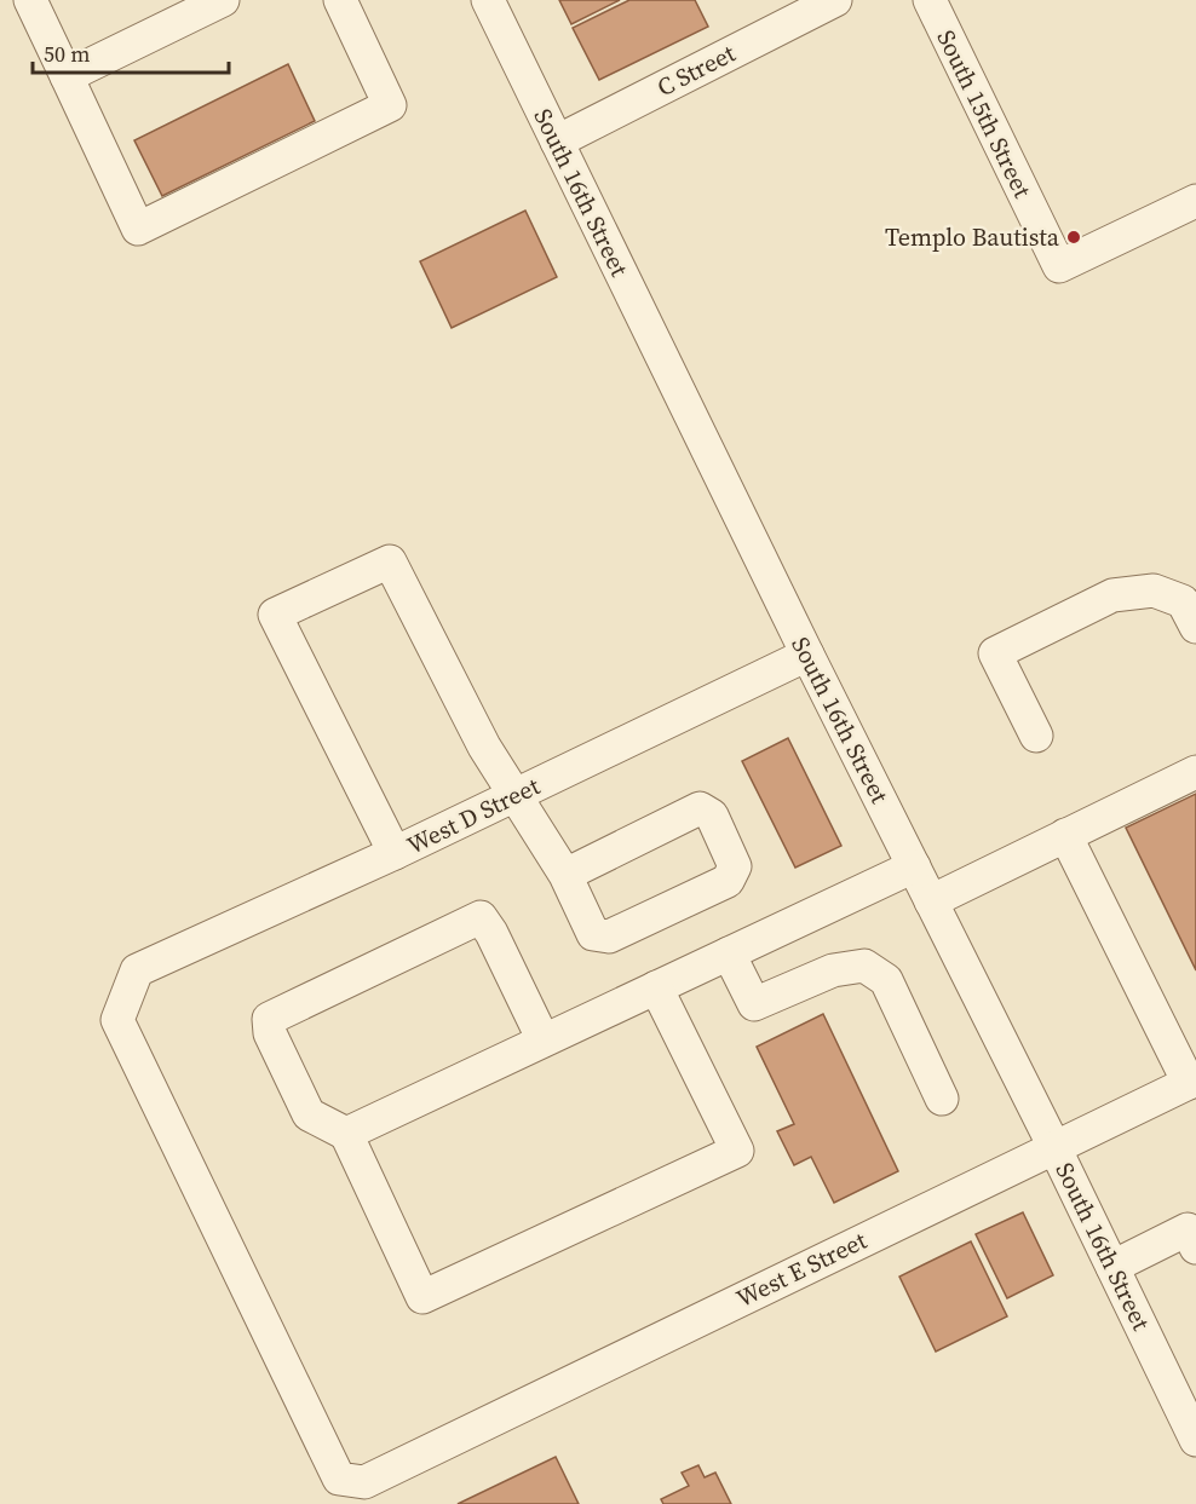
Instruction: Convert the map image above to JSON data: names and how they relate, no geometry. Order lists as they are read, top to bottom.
{
  "streets": {
    "street": [
      "C Street",
      "South 15th Street",
      "South 16th Street",
      "West D Street",
      "West E Street"
    ]
  },
  "crossings": [
    ["C Street", "South 16th Street"],
    ["South 16th Street", "West D Street"],
    ["South 16th Street", "West E Street"],
    ["West D Street", "West E Street"]
  ],
  "places": ["Templo Bautista"],
  "scale_bar": "50 m"
}
